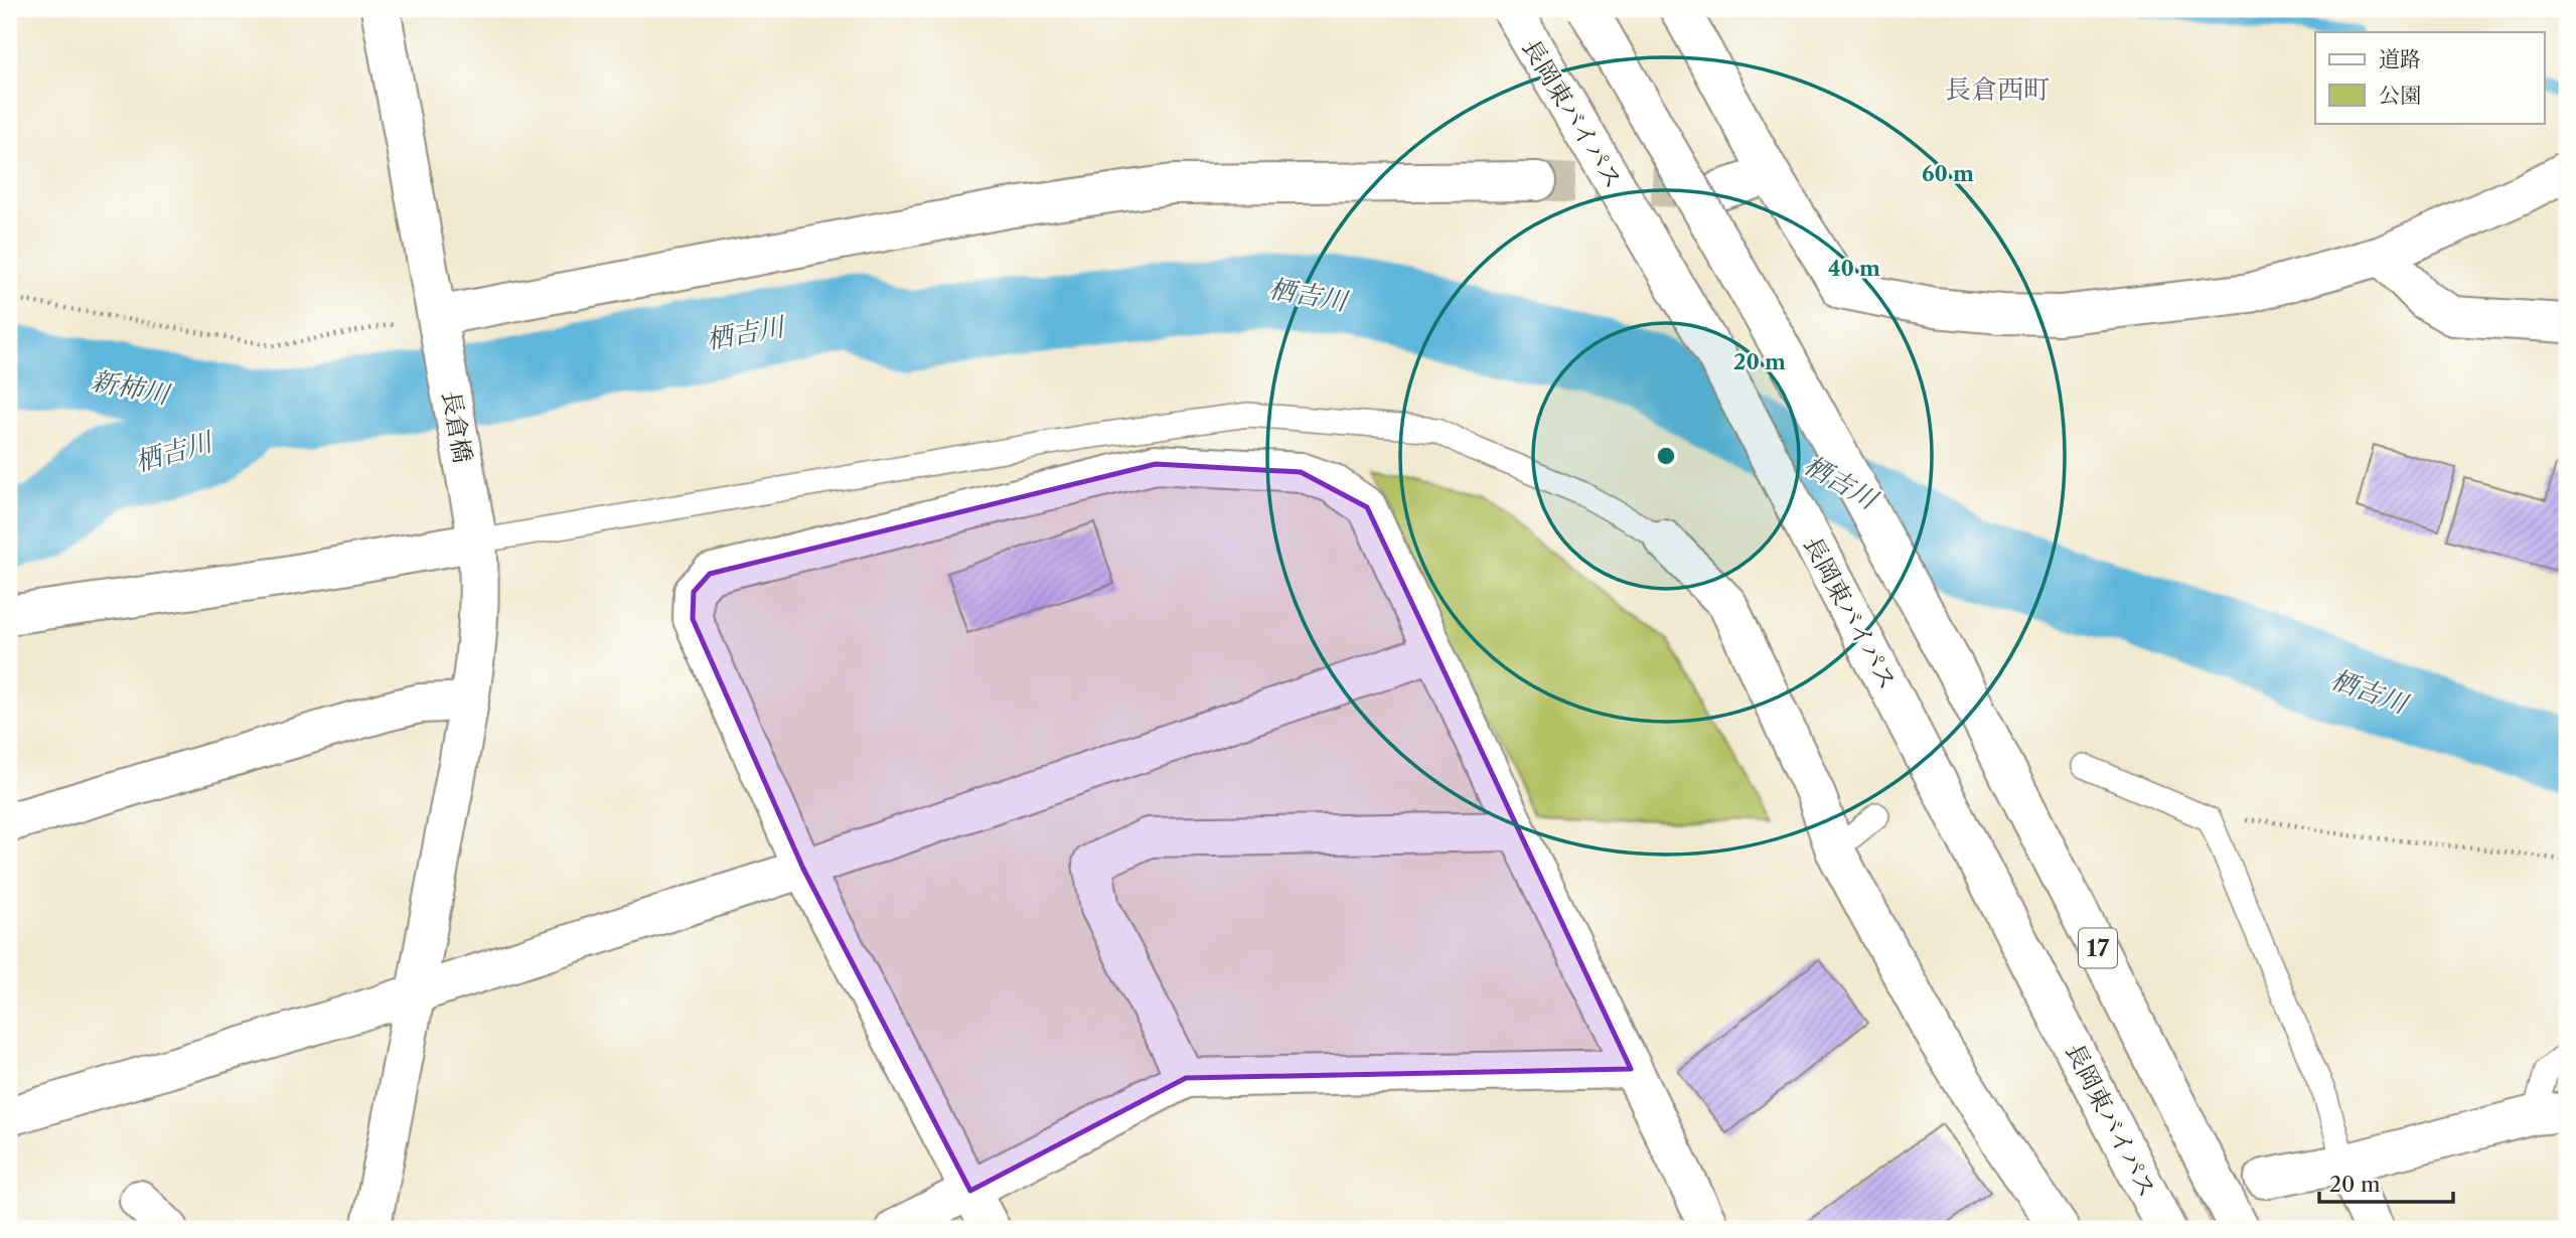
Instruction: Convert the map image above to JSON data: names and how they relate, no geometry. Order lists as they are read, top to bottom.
{
  "streets": {
    "main road": ["長岡東バイパス", "長倉橋", "17"]
  },
  "districts": ["長倉西町"],
  "water": ["栖吉川", "新柿川"],
  "legend": ["道路", "公園"],
  "scale_bar": "20 m",
  "rings": ["60 m", "40 m", "20 m"]
}
